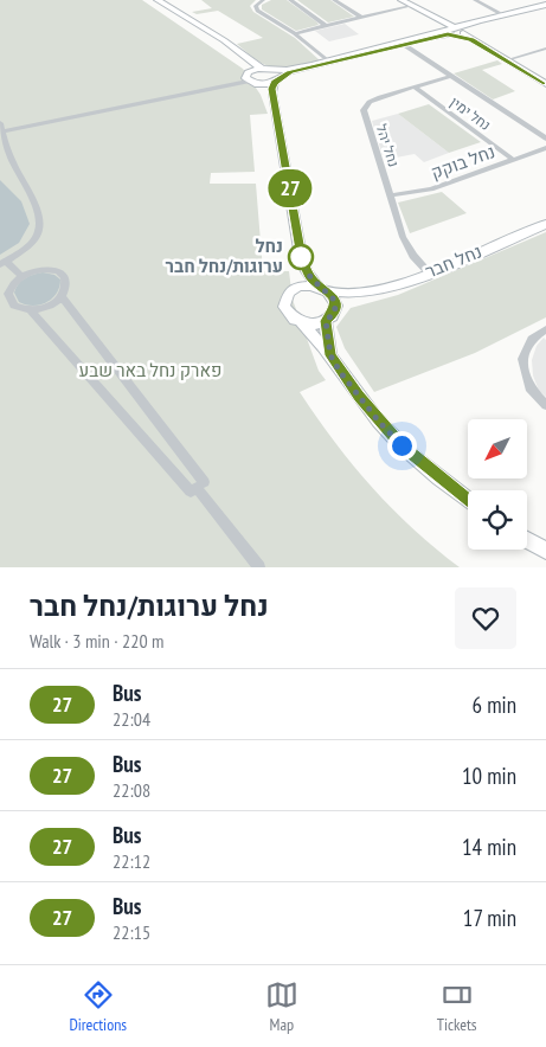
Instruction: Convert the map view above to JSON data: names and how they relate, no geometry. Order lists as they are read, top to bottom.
{
  "streets": {
    "street": [
      "נחל ימין",
      "נחל יהל",
      "נחל בוקק",
      "נחל חבר"
    ]
  },
  "crossings": [
    ["נחל ימין", "נחל יהל"],
    ["נחל ימין", "נחל בוקק"],
    ["נחל יהל", "נחל בוקק"],
    ["נחל יהל", "נחל חבר"]
  ],
  "parks": ["פארק נחל באר שבע"],
  "places": ["נחל ערוגות/נחל חבר"],
  "lines": ["bus line 27"],
  "north": "bottom left",
  "page": {
    "on_map": "27",
    "heading": ["נחל ערוגות/נחל חבר", "Walk · 3 min · 220 m"],
    "list": [
      {
        "mark": "27",
        "name": "Bus",
        "note": "22:04",
        "value": "6 min"
      },
      {
        "mark": "27",
        "name": "Bus",
        "note": "22:08",
        "value": "10 min"
      },
      {
        "mark": "27",
        "name": "Bus",
        "note": "22:12",
        "value": "14 min"
      },
      {
        "mark": "27",
        "name": "Bus",
        "note": "22:15",
        "value": "17 min"
      }
    ],
    "tabs": ["Directions", "Map", "Tickets"]
  }
}
